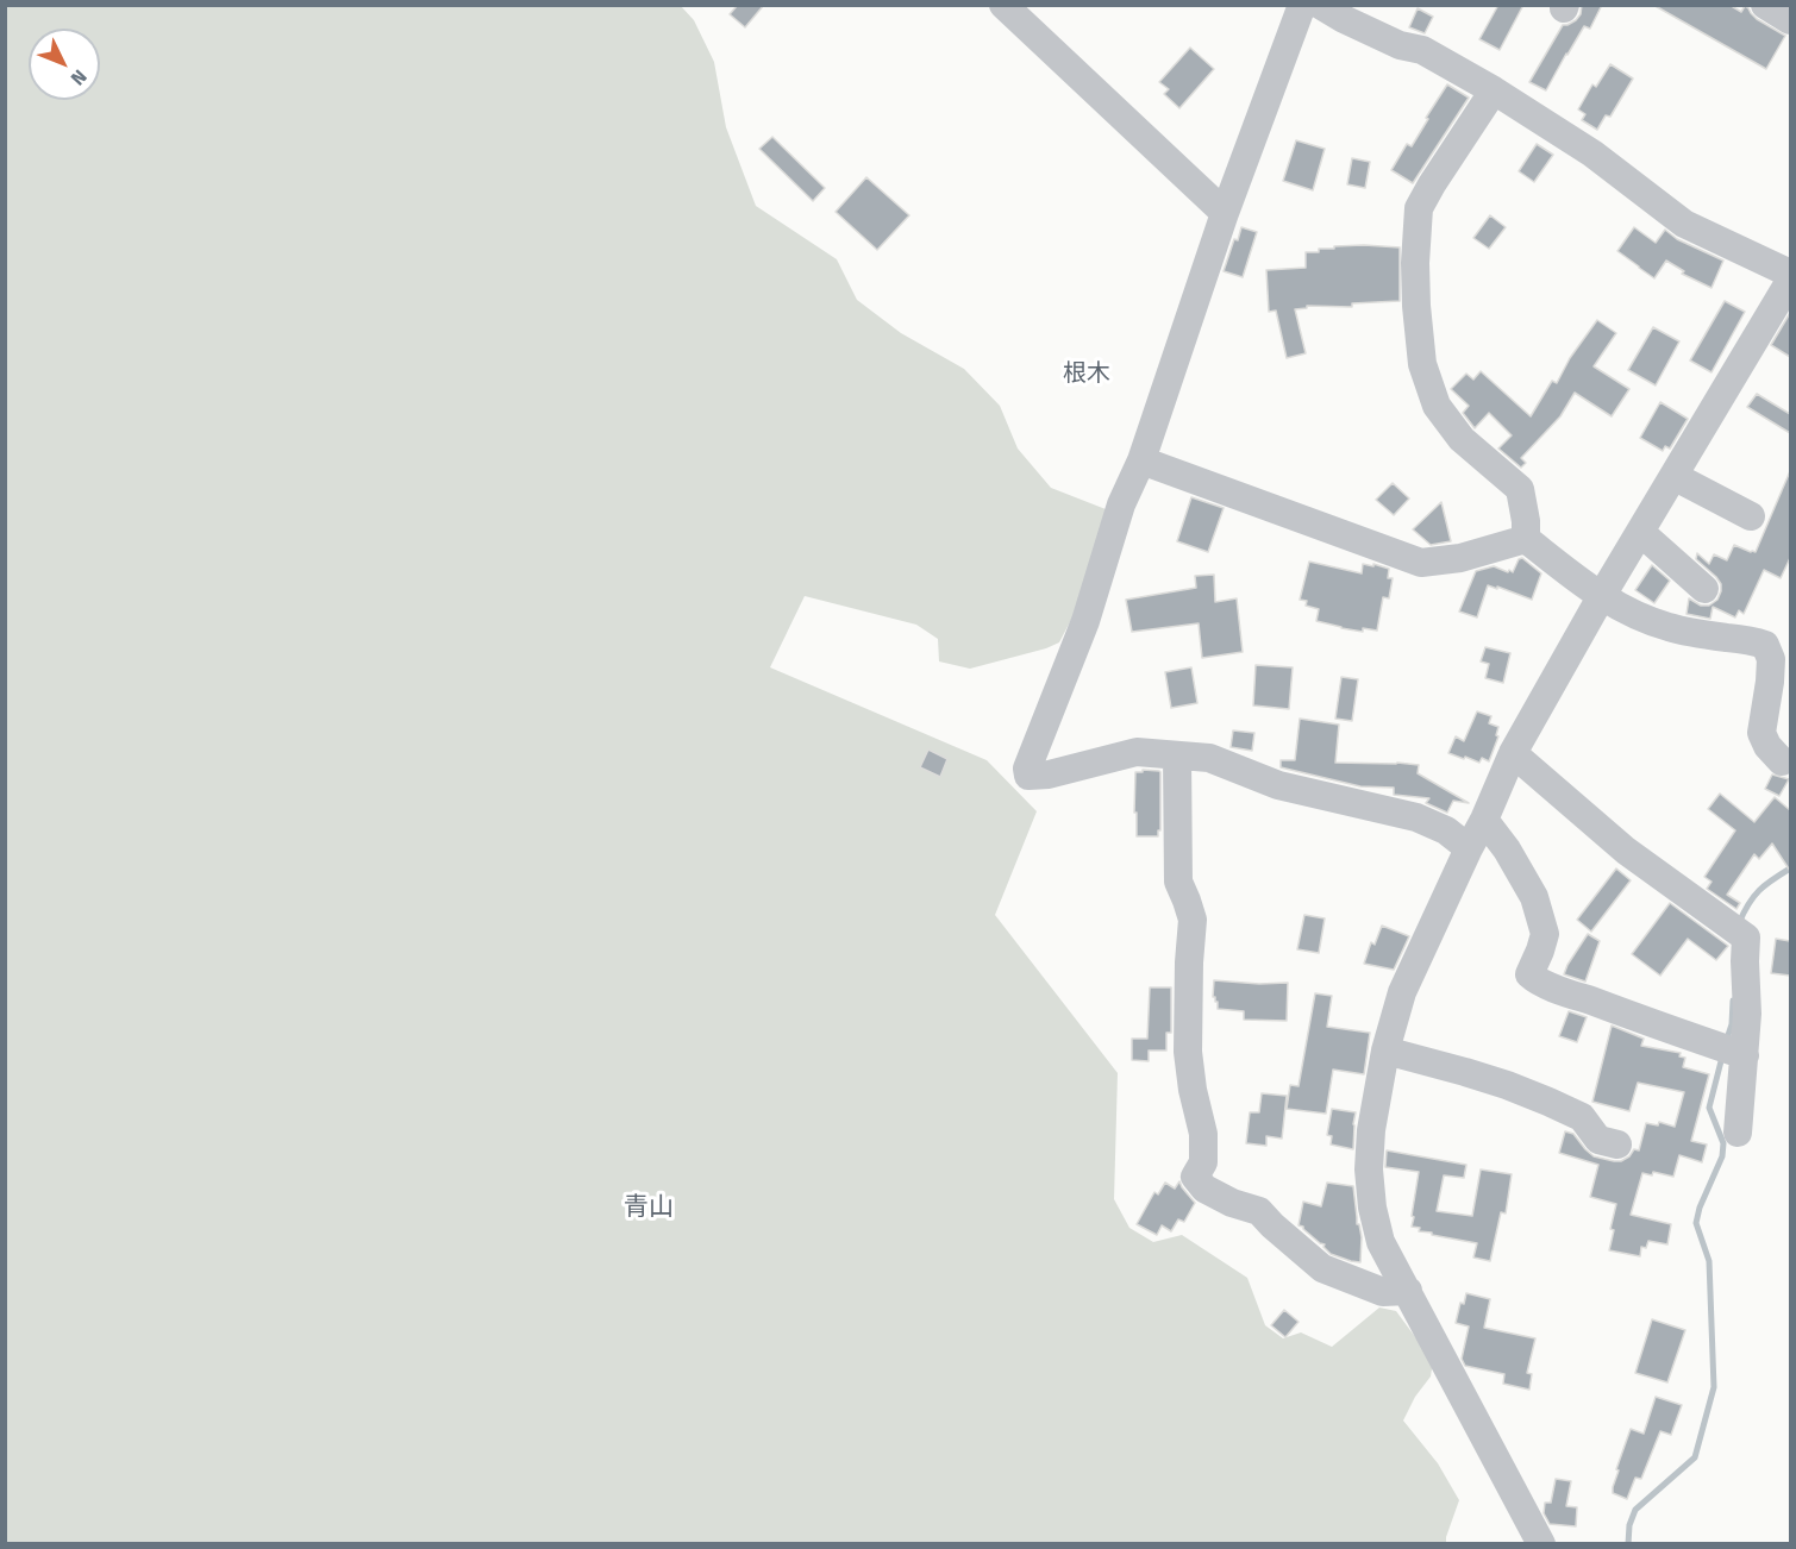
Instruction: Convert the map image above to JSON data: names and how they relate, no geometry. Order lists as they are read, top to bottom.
{
  "districts": ["根木", "青山"],
  "north": "bottom right"
}
